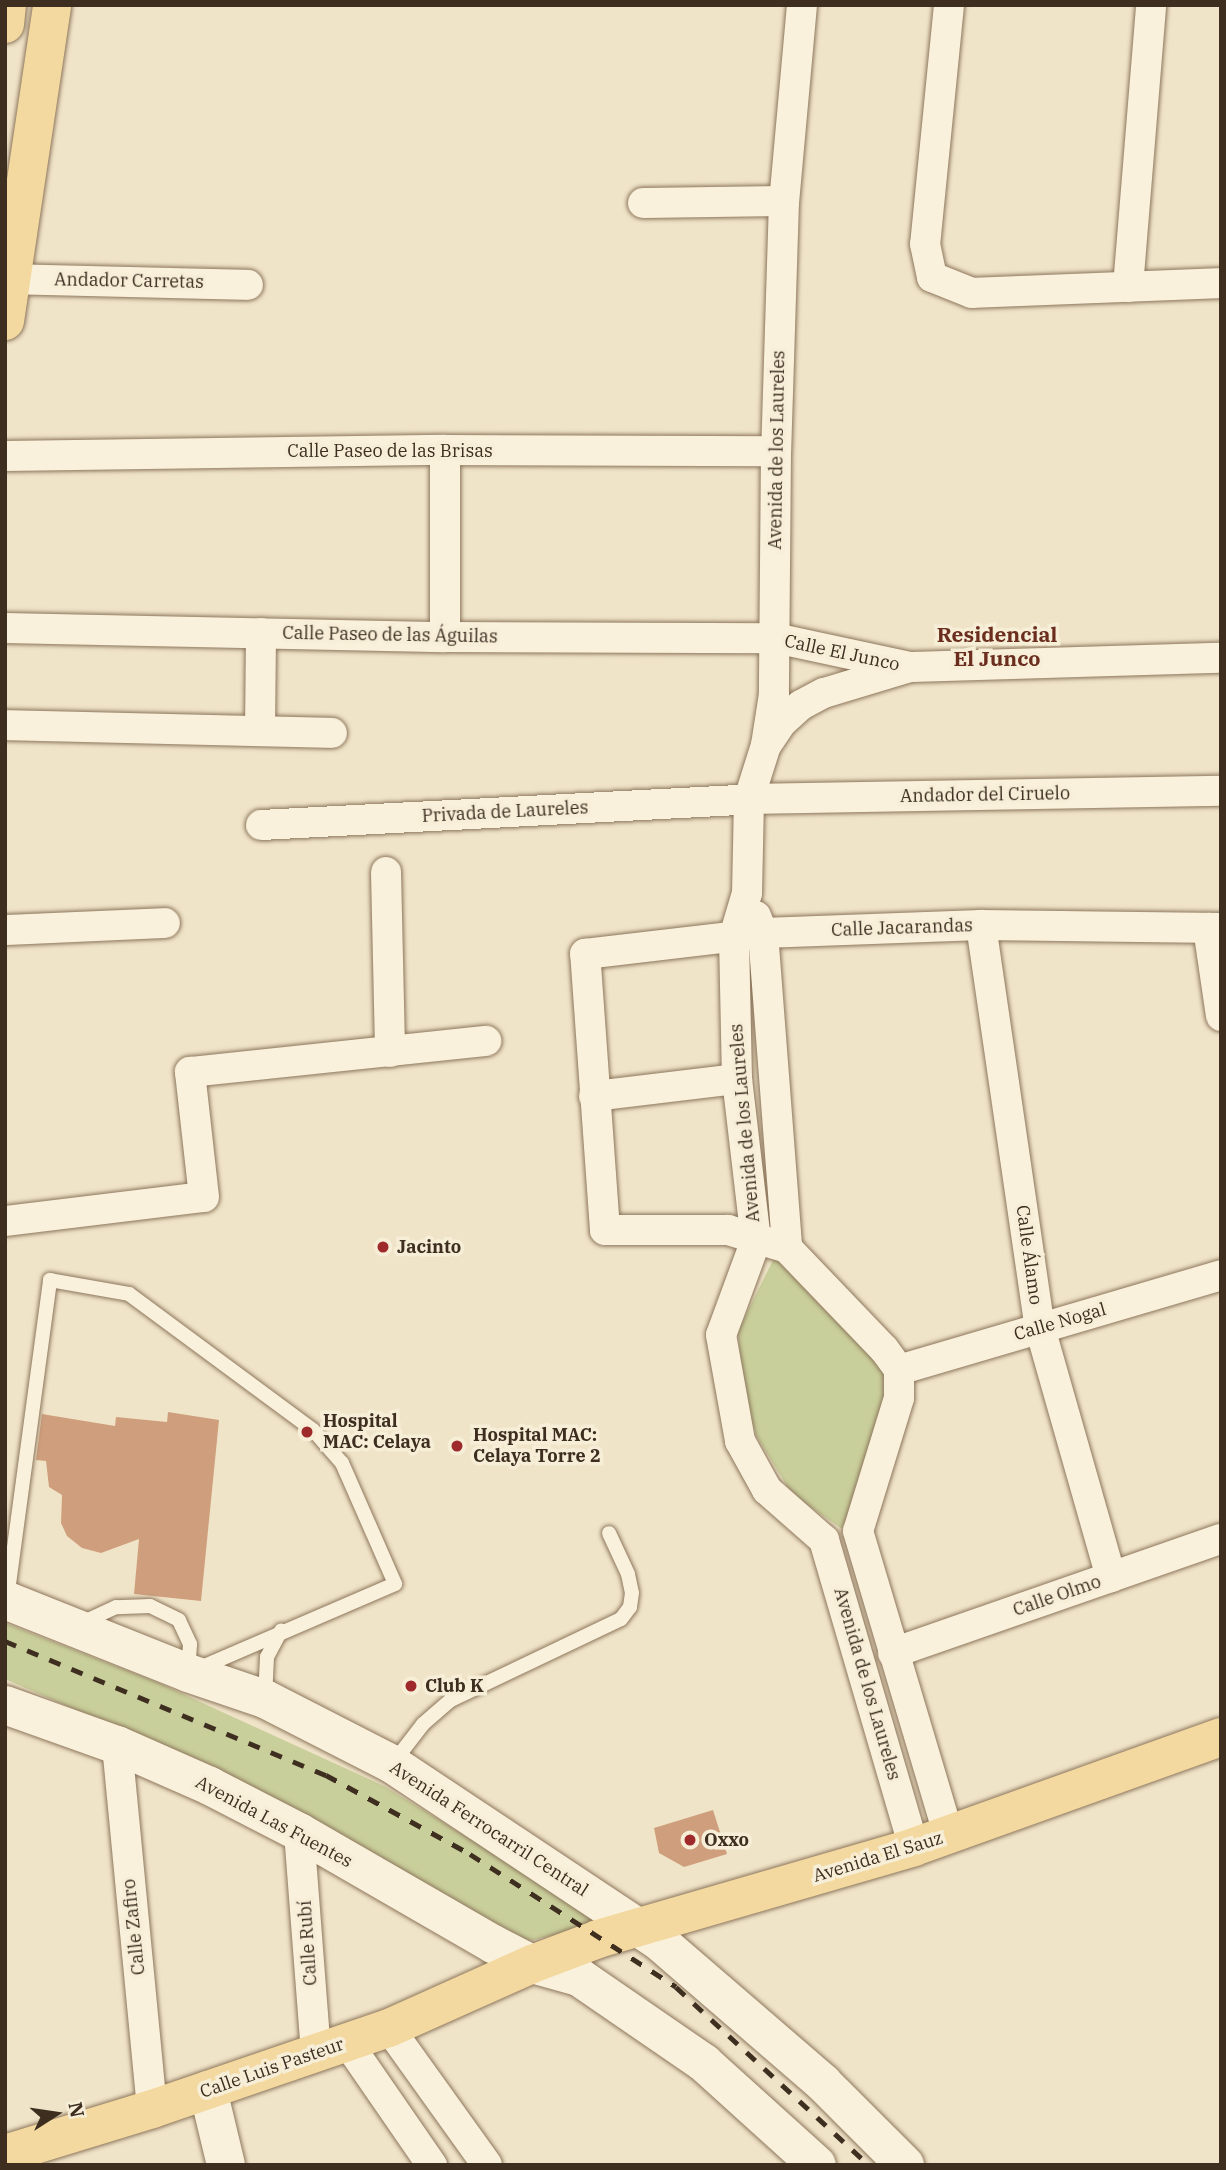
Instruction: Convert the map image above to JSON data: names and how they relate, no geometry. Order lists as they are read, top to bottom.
{
  "streets": {
    "main road": [
      "Avenida Las Fuentes",
      "Avenida Ferrocarril Central",
      "Avenida El Sauz",
      "Calle Luis Pasteur"
    ],
    "street": [
      "Andador Carretas",
      "Avenida de los Laureles",
      "Calle Paseo de las Brisas",
      "Calle Paseo de las Águilas",
      "Calle El Junco",
      "Andador del Ciruelo",
      "Privada de Laureles",
      "Calle Jacarandas",
      "Calle Álamo",
      "Calle Nogal",
      "Calle Olmo",
      "Calle Zafiro",
      "Calle Rubí"
    ]
  },
  "crossings": [
    ["Avenida de los Laureles", "Calle Paseo de las Brisas"],
    ["Avenida de los Laureles", "Calle Paseo de las Águilas"],
    ["Avenida de los Laureles", "Calle El Junco"],
    ["Avenida de los Laureles", "Andador del Ciruelo"],
    ["Avenida de los Laureles", "Privada de Laureles"],
    ["Avenida de los Laureles", "Calle Jacarandas"],
    ["Avenida de los Laureles", "Calle Nogal"],
    ["Avenida de los Laureles", "Calle Olmo"],
    ["Avenida de los Laureles", "Avenida El Sauz"],
    ["Calle Paseo de las Águilas", "Calle El Junco"],
    ["Andador del Ciruelo", "Privada de Laureles"],
    ["Calle Jacarandas", "Calle Álamo"],
    ["Calle Álamo", "Calle Nogal"],
    ["Calle Álamo", "Calle Olmo"],
    ["Avenida Las Fuentes", "Avenida El Sauz"],
    ["Avenida Las Fuentes", "Calle Zafiro"],
    ["Avenida Las Fuentes", "Calle Rubí"],
    ["Avenida Las Fuentes", "Calle Luis Pasteur"],
    ["Avenida Ferrocarril Central", "Avenida El Sauz"],
    ["Avenida El Sauz", "Calle Luis Pasteur"],
    ["Calle Zafiro", "Calle Luis Pasteur"],
    ["Calle Rubí", "Calle Luis Pasteur"]
  ],
  "districts": ["Residencial El Junco"],
  "places": [
    "Jacinto",
    "Hospital MAC: Celaya",
    "Hospital MAC: Celaya Torre 2",
    "Club K",
    "Oxxo"
  ],
  "north": "right"
}
